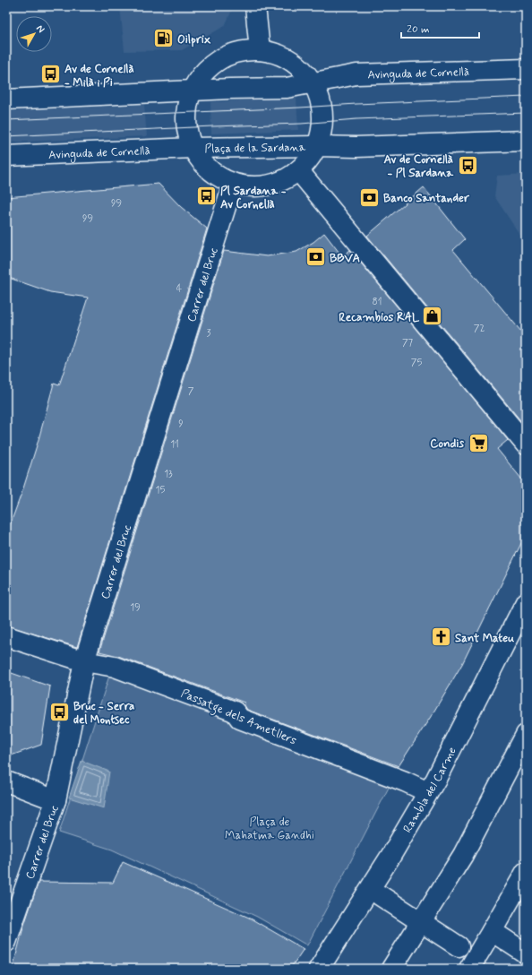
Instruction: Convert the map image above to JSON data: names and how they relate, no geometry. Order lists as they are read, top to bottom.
{
  "streets": {
    "street": [
      "Avinguda de Cornellà",
      "Plaça de la Sardana",
      "Carrer del Bruc",
      "Passatge dels Ametllers",
      "Rambla del Carme"
    ]
  },
  "crossings": [
    ["Avinguda de Cornellà", "Plaça de la Sardana"],
    ["Plaça de la Sardana", "Carrer del Bruc"],
    ["Carrer del Bruc", "Passatge dels Ametllers"],
    ["Passatge dels Ametllers", "Rambla del Carme"]
  ],
  "parks": ["Plaça de Mahatma Gandhi"],
  "places": {
    "fuel station": ["Oilprix"],
    "bus stop": [
      "Av de Cornellà - Milà i Pi",
      "Av de Cornellà - Pl Sardana",
      "Pl Sardana - Av Cornellà",
      "Bruc - Serra del Montsec"
    ],
    "bank": ["Banco Santander", "BBVA"],
    "shop": ["Recambios RAL"],
    "supermarket": ["Condis"],
    "church": ["Sant Mateu"]
  },
  "house_numbers": [
    "99",
    "99",
    "4",
    "81",
    "72",
    "3",
    "77",
    "75",
    "7",
    "9",
    "11",
    "13",
    "15",
    "19"
  ],
  "scale_bar": "20 m",
  "north": "top right"
}
